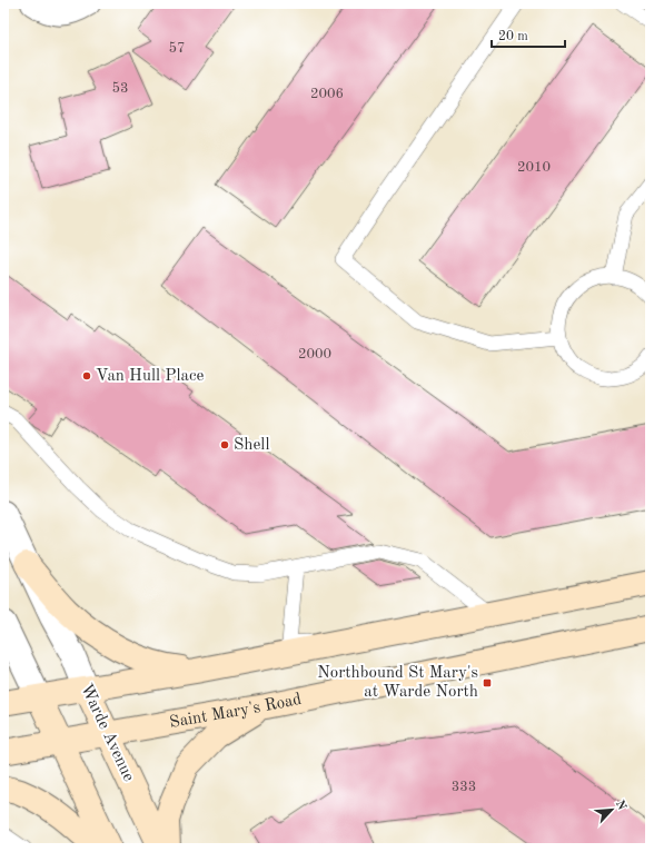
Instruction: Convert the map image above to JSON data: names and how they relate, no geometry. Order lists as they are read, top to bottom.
{
  "streets": {
    "main road": ["Saint Mary's Road", "Warde Avenue"]
  },
  "crossings": [
    ["Saint Mary's Road", "Warde Avenue"]
  ],
  "places": {
    "other": ["Van Hull Place", "Shell"],
    "transit": ["Northbound St Mary's at Warde North"]
  },
  "house_numbers": [
    "57",
    "53",
    "2006",
    "2010",
    "2000",
    "333"
  ],
  "scale_bar": "20 m",
  "north": "top right"
}
